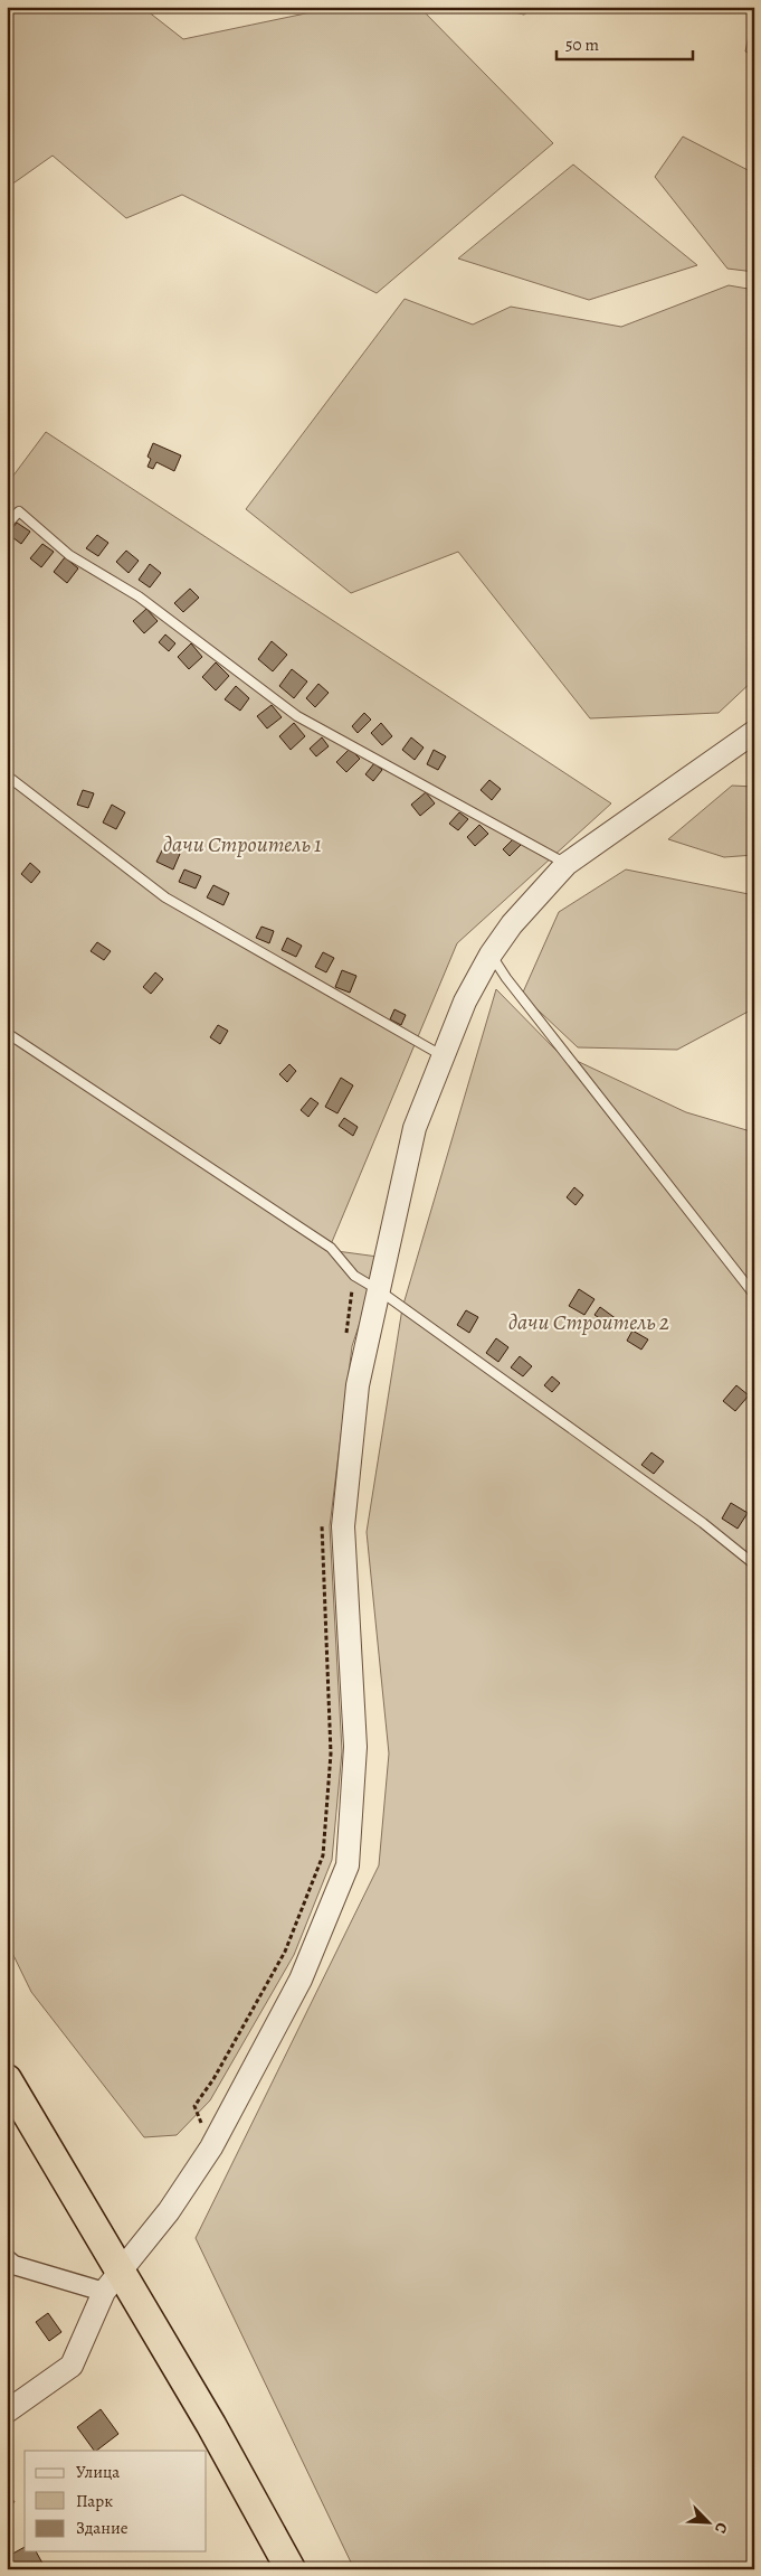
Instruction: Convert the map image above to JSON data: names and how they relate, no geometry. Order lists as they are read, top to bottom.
{
  "parks": ["дачи Строитель 1", "дачи Строитель 2"],
  "legend": ["Улица", "Парк", "Здание"],
  "scale_bar": "50 m",
  "north": "bottom right"
}
